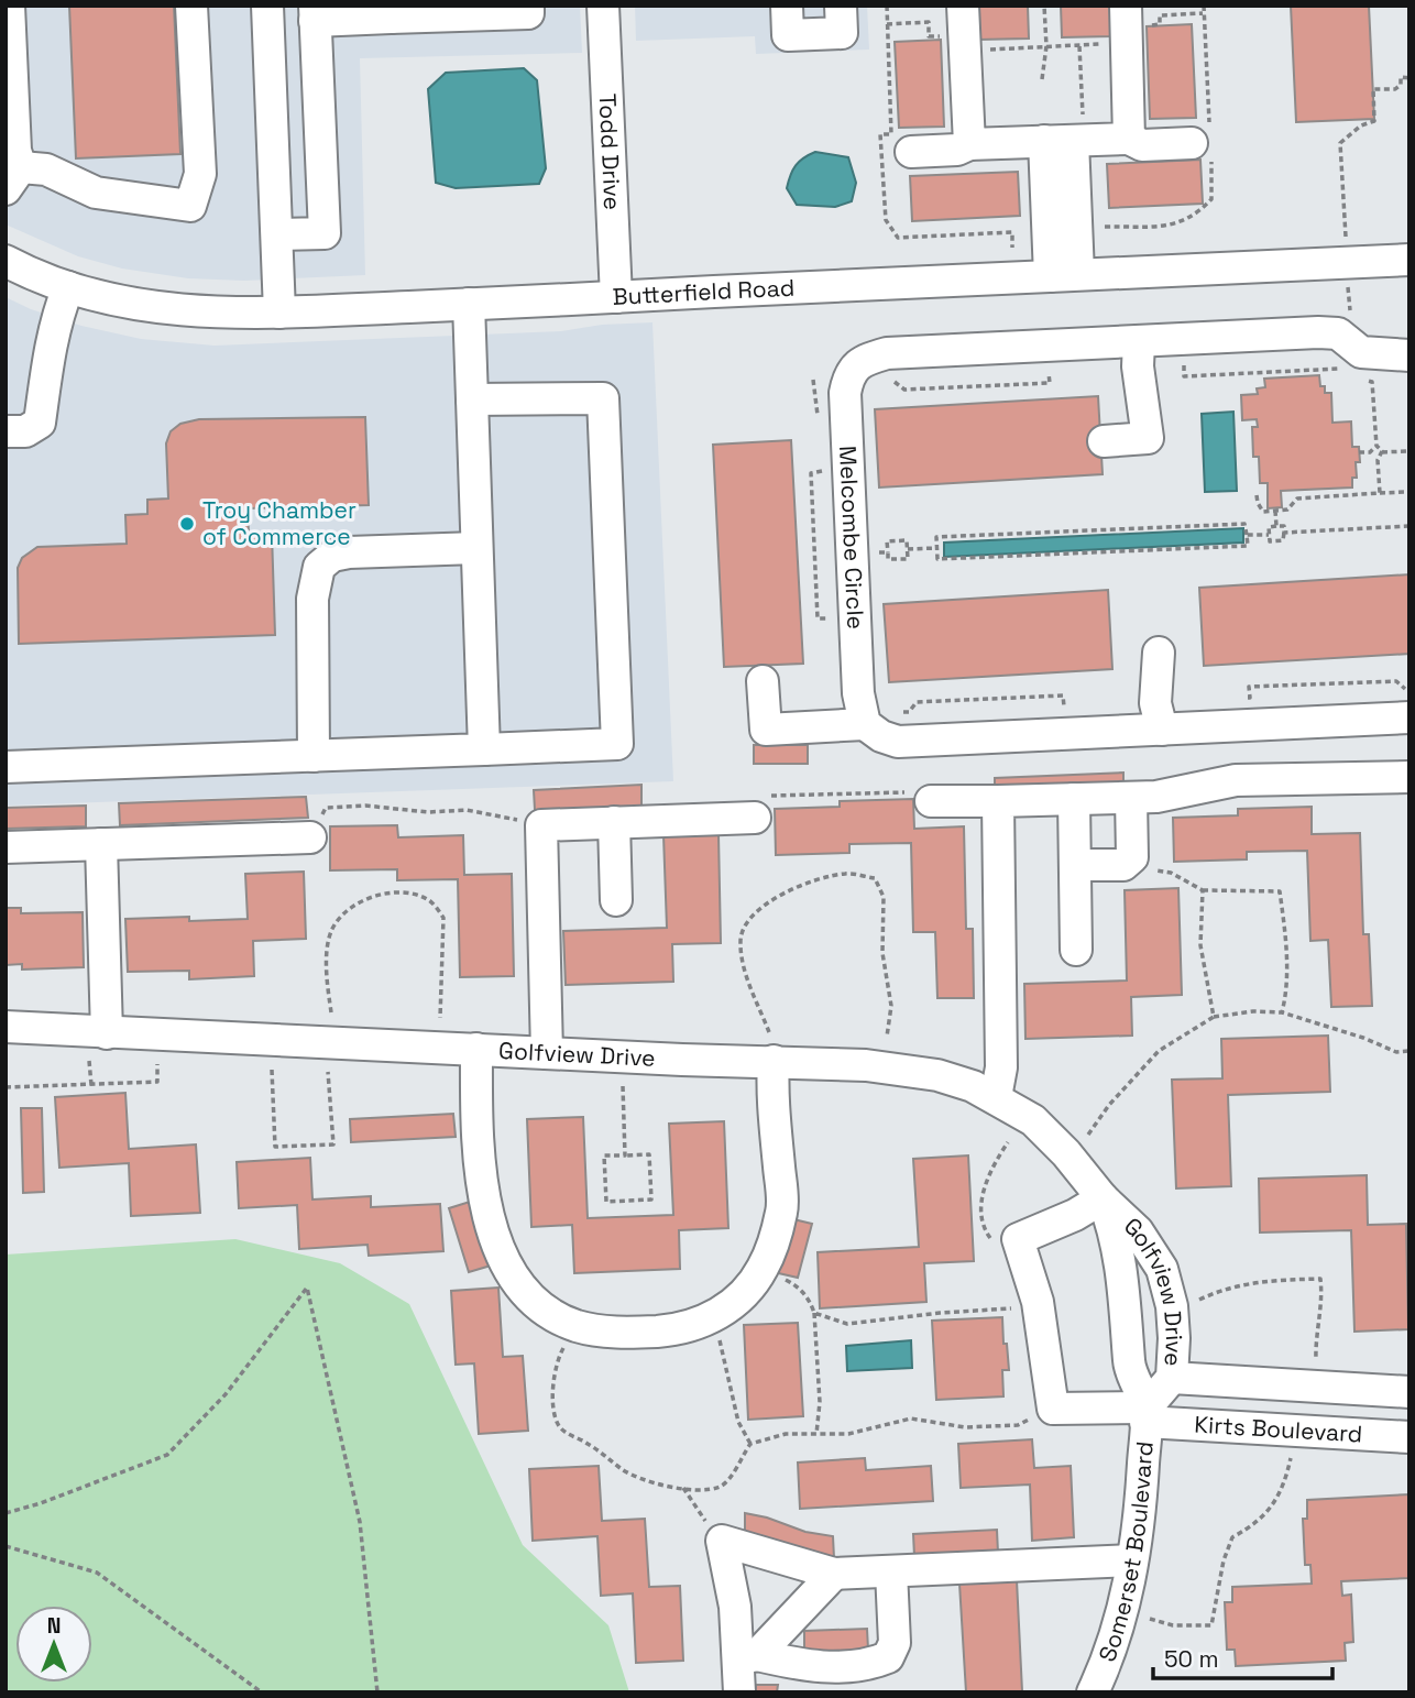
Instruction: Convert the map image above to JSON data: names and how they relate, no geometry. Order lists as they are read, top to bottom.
{
  "streets": {
    "street": [
      "Todd Drive",
      "Butterfield Road",
      "Melcombe Circle",
      "Golfview Drive",
      "Kirts Boulevard",
      "Somerset Boulevard"
    ]
  },
  "crossings": [
    ["Todd Drive", "Butterfield Road"],
    ["Golfview Drive", "Kirts Boulevard"],
    ["Golfview Drive", "Somerset Boulevard"],
    ["Kirts Boulevard", "Somerset Boulevard"]
  ],
  "places": ["Troy Chamber of Commerce"],
  "scale_bar": "50 m",
  "north": "top"
}
